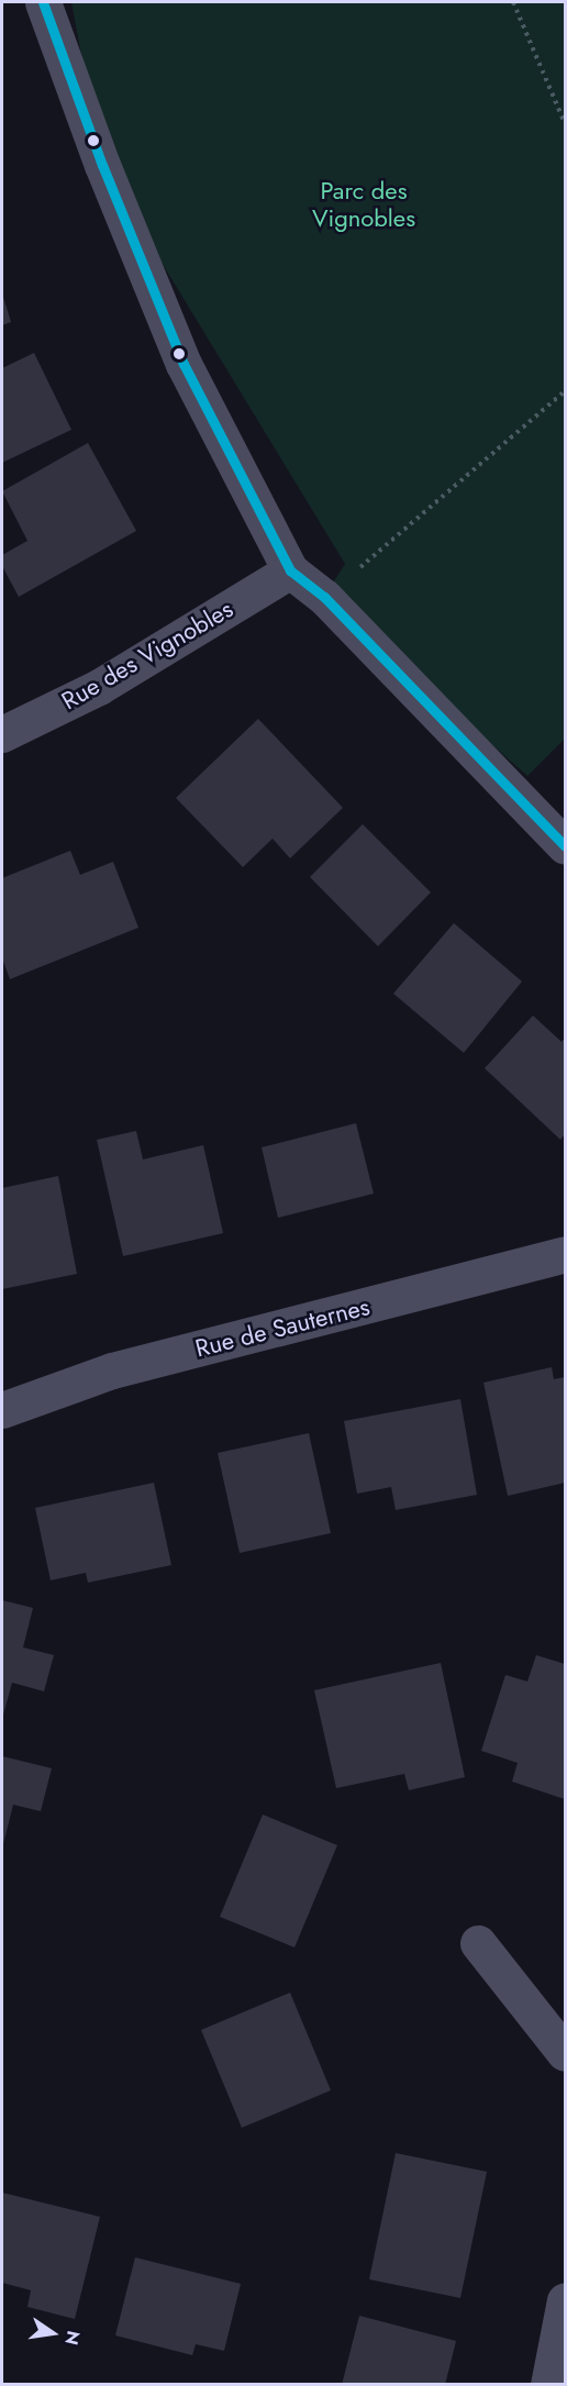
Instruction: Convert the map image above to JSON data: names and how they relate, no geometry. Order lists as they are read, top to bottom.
{
  "streets": {
    "street": ["Rue des Vignobles", "Rue de Sauternes"]
  },
  "parks": ["Parc des Vignobles"],
  "north": "right"
}
